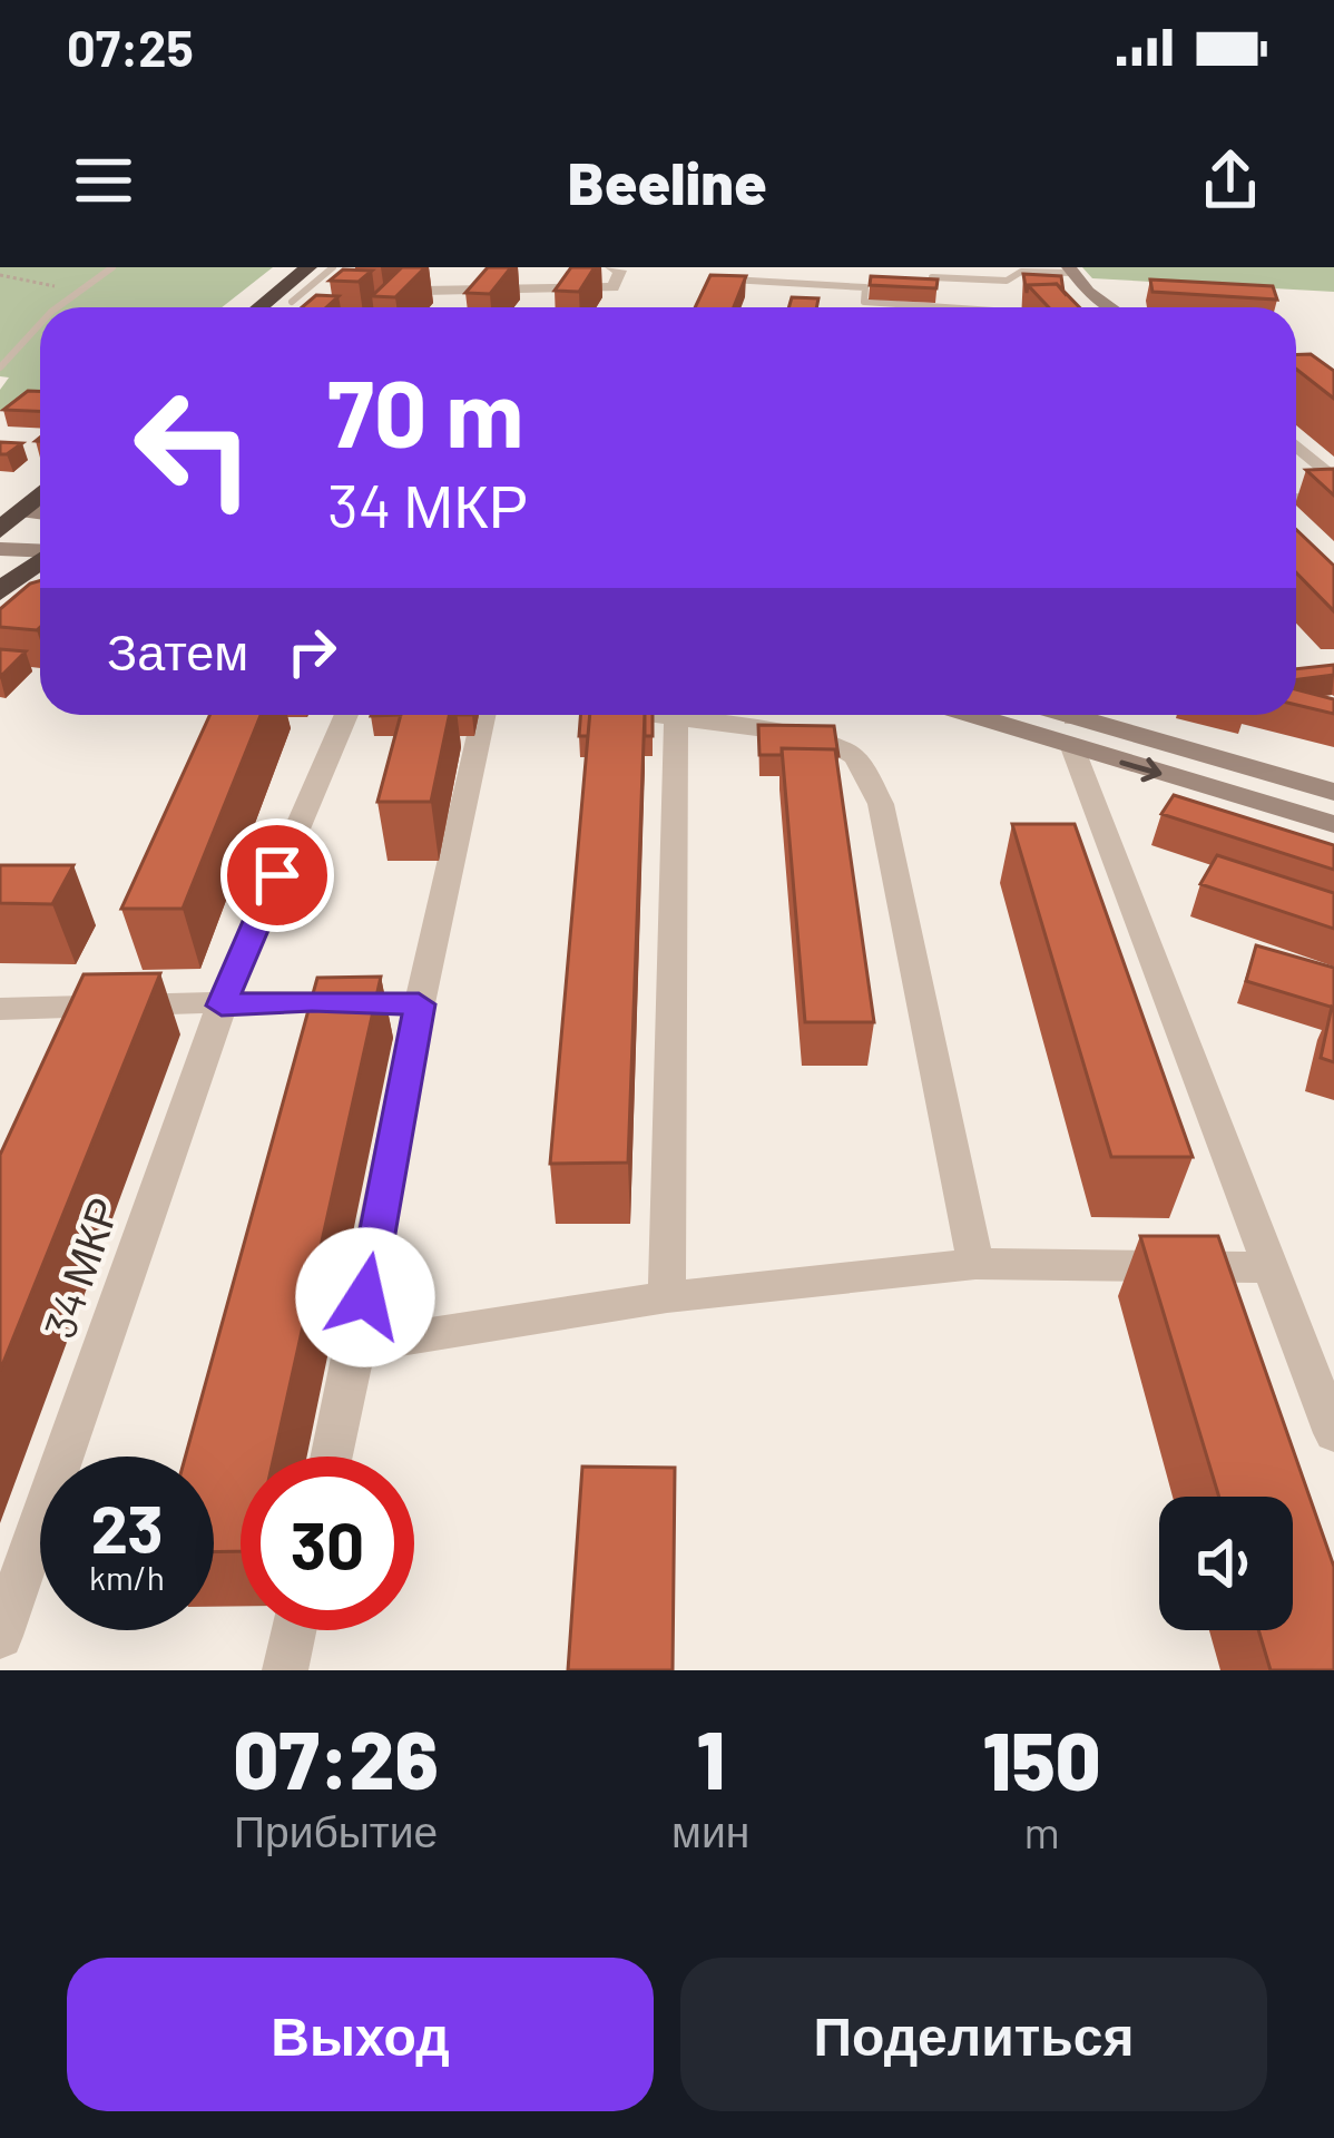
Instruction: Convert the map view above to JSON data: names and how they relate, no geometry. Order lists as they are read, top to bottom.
{
  "streets": {
    "street": ["34 МКР"]
  },
  "page": {
    "status": "07:25",
    "header": "Beeline",
    "turn": ["70 m", "34 МКР"],
    "then": "Затем",
    "speed": "23 km/h",
    "limit": "30",
    "eta": [
      "07:26",
      "Прибытие",
      "1",
      "мин",
      "150",
      "m"
    ],
    "buttons": ["Выход", "Поделиться"]
  }
}
